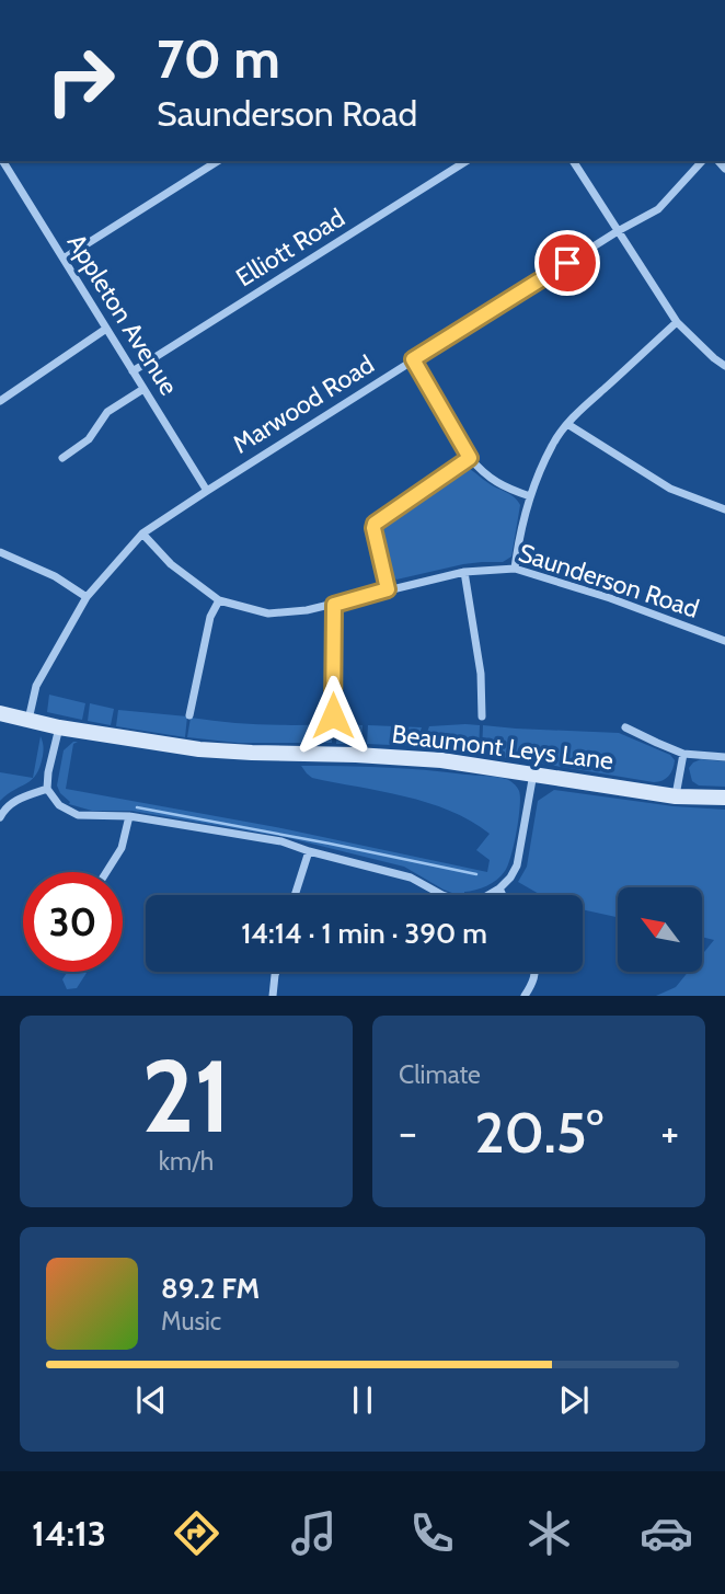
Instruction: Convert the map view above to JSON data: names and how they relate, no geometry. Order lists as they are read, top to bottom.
{
  "streets": {
    "street": [
      "Elliott Road",
      "Appleton Avenue",
      "Marwood Road",
      "Saunderson Road",
      "Beaumont Leys Lane"
    ]
  },
  "crossings": [
    ["Elliott Road", "Appleton Avenue"],
    ["Appleton Avenue", "Marwood Road"],
    ["Marwood Road", "Saunderson Road"],
    ["Marwood Road", "Beaumont Leys Lane"]
  ],
  "north": "top left",
  "page": {
    "turn": ["70 m", "Saunderson Road"],
    "limit": "30",
    "trip": "14:14 · 1 min · 390 m",
    "tile": [
      ["21", "km/h"],
      "Climate"
    ],
    "heat": ["−", "20.5°", "+"],
    "song": ["89.2 FM", "Music"],
    "tabs": "14:13"
  }
}
